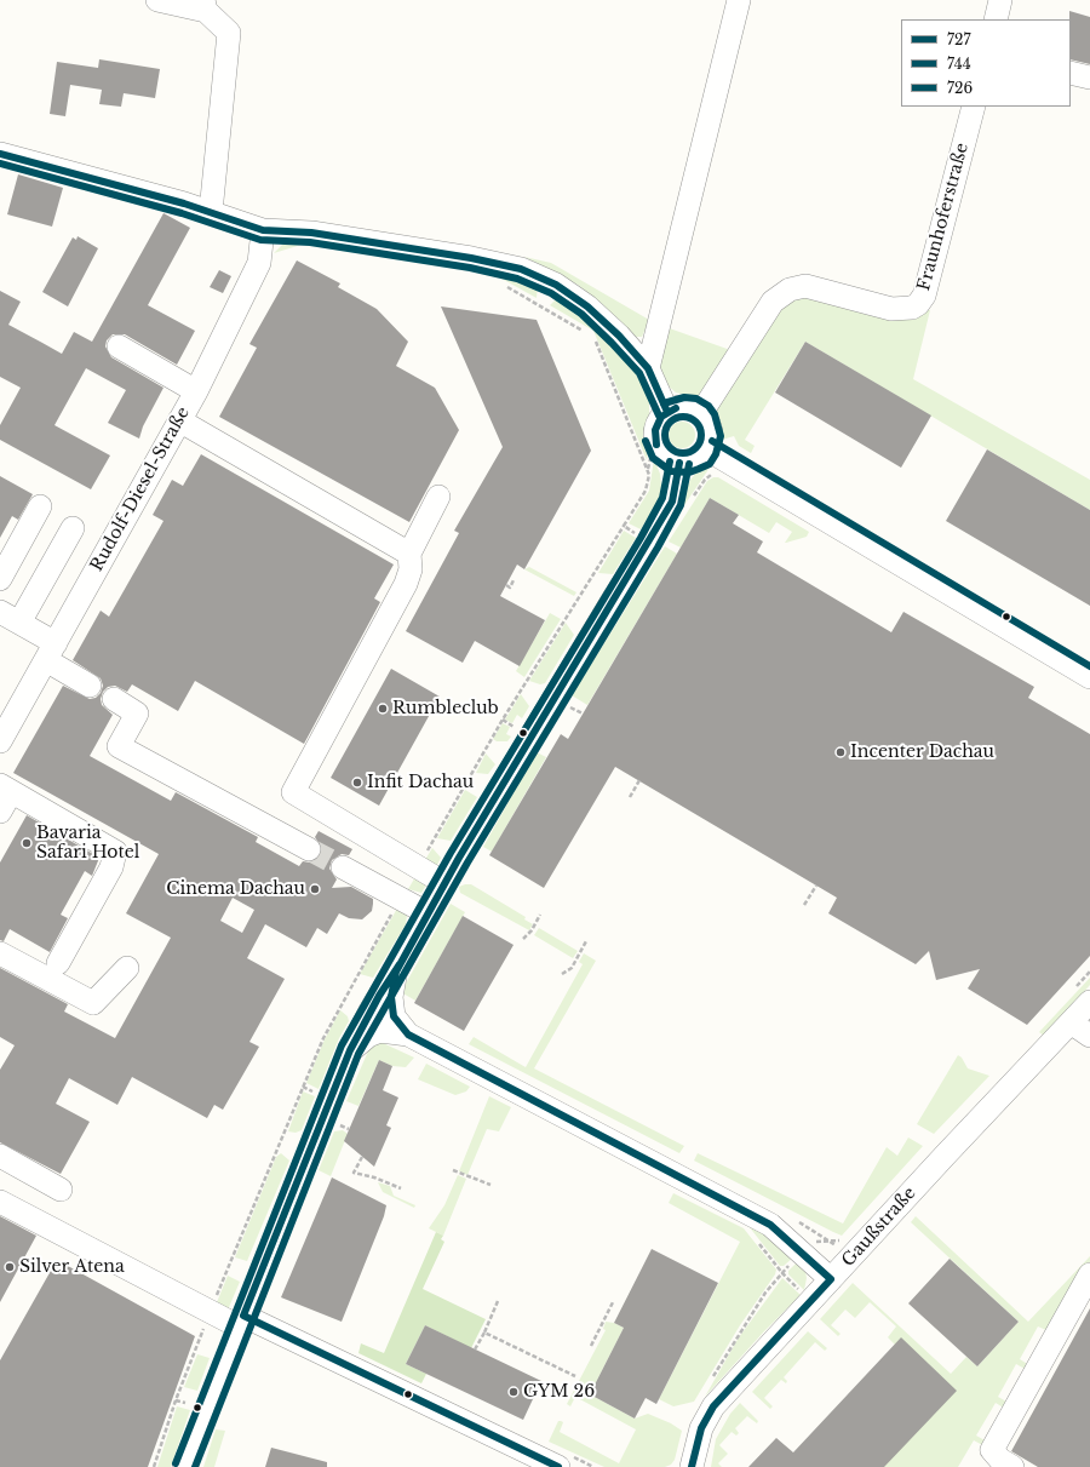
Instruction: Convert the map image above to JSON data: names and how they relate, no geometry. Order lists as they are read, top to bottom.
{
  "streets": {
    "street": ["Fraunhoferstraße", "Rudolf-Diesel-Straße", "Gaußstraße"]
  },
  "places": [
    "Rumbleclub",
    "Incenter Dachau",
    "Infit Dachau",
    "Bavaria Safari Hotel",
    "Cinema Dachau",
    "Silver Atena",
    "GYM 26"
  ],
  "lines": ["transit line 727", "transit line 744", "transit line 726"],
  "legend": ["727", "744", "726"]
}
